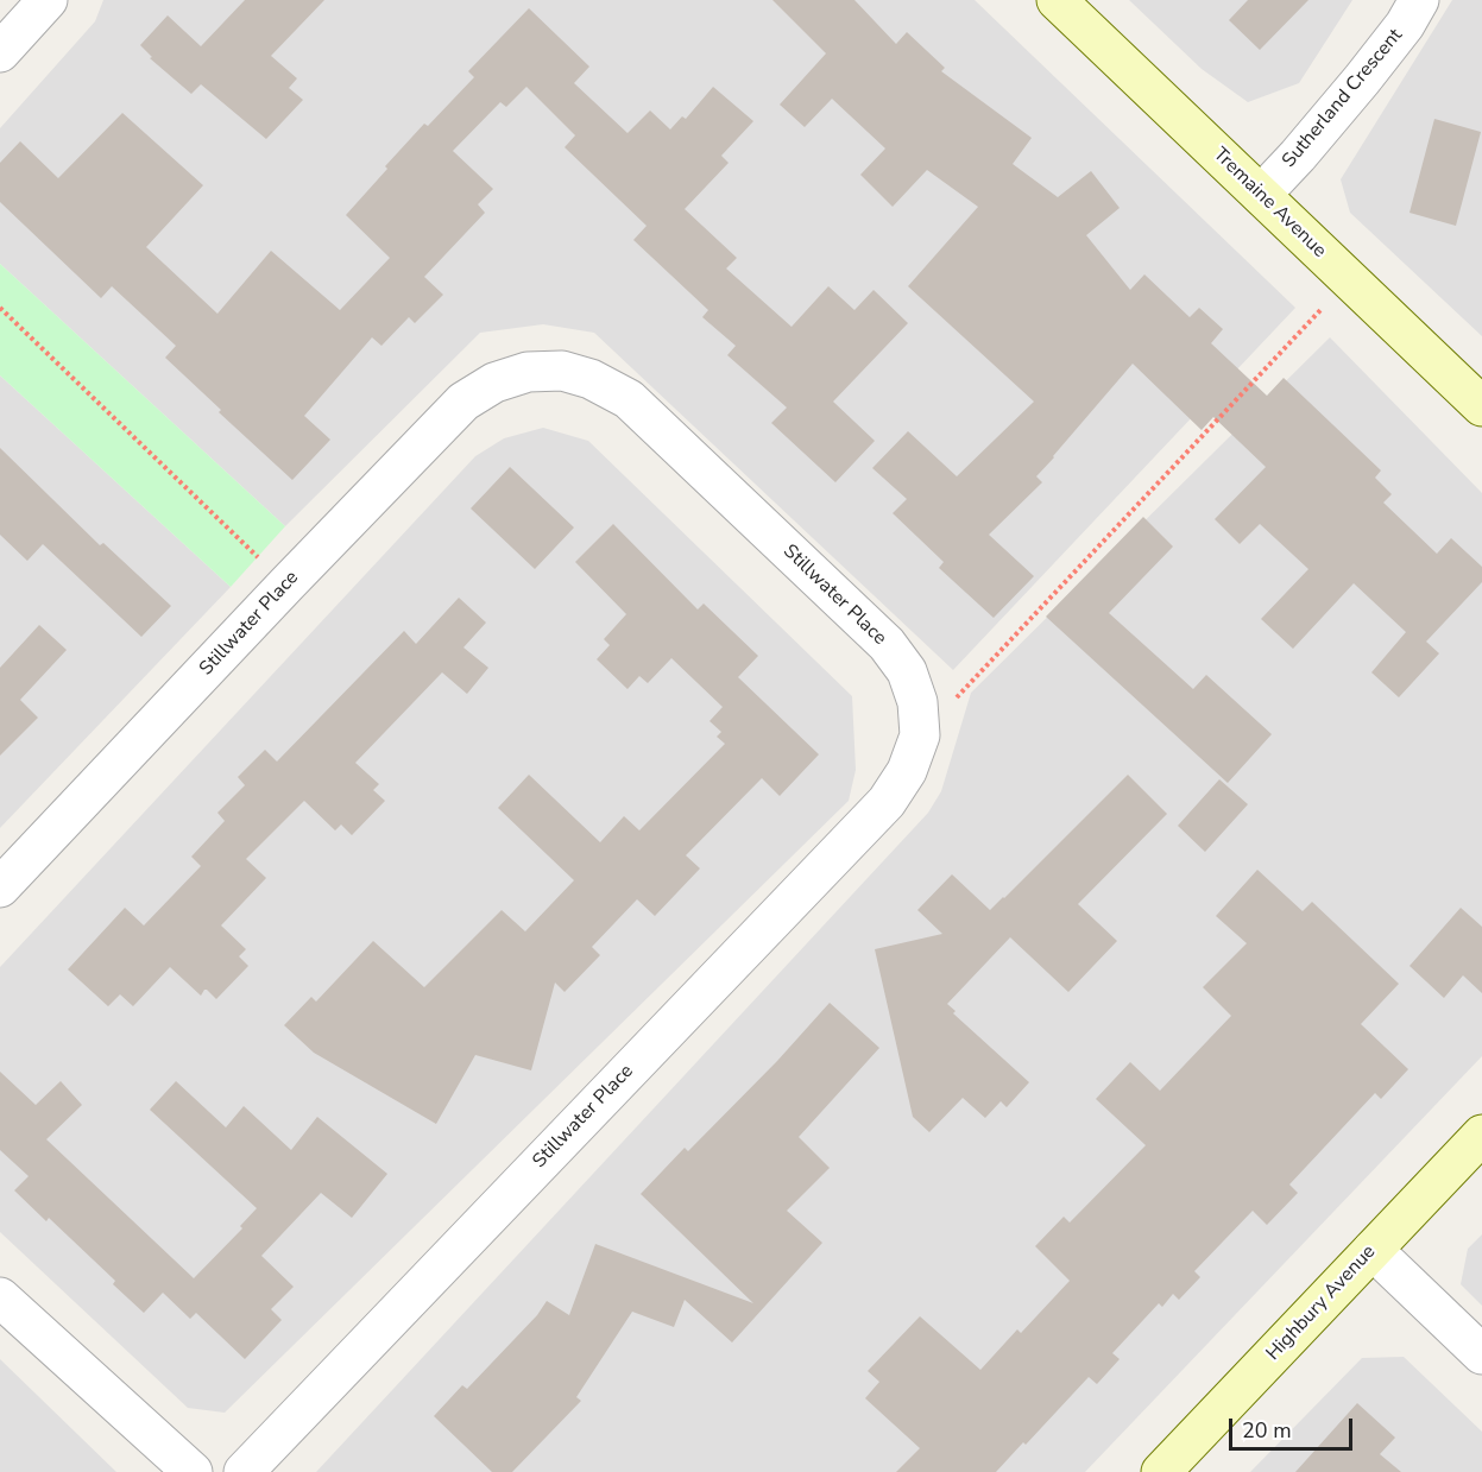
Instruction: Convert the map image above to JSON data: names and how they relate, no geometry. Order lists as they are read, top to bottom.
{
  "streets": {
    "main road": ["Tremaine Avenue", "Highbury Avenue"],
    "street": ["Sutherland Crescent", "Stillwater Place"]
  },
  "crossings": [
    ["Sutherland Crescent", "Tremaine Avenue"]
  ],
  "scale_bar": "20 m"
}
